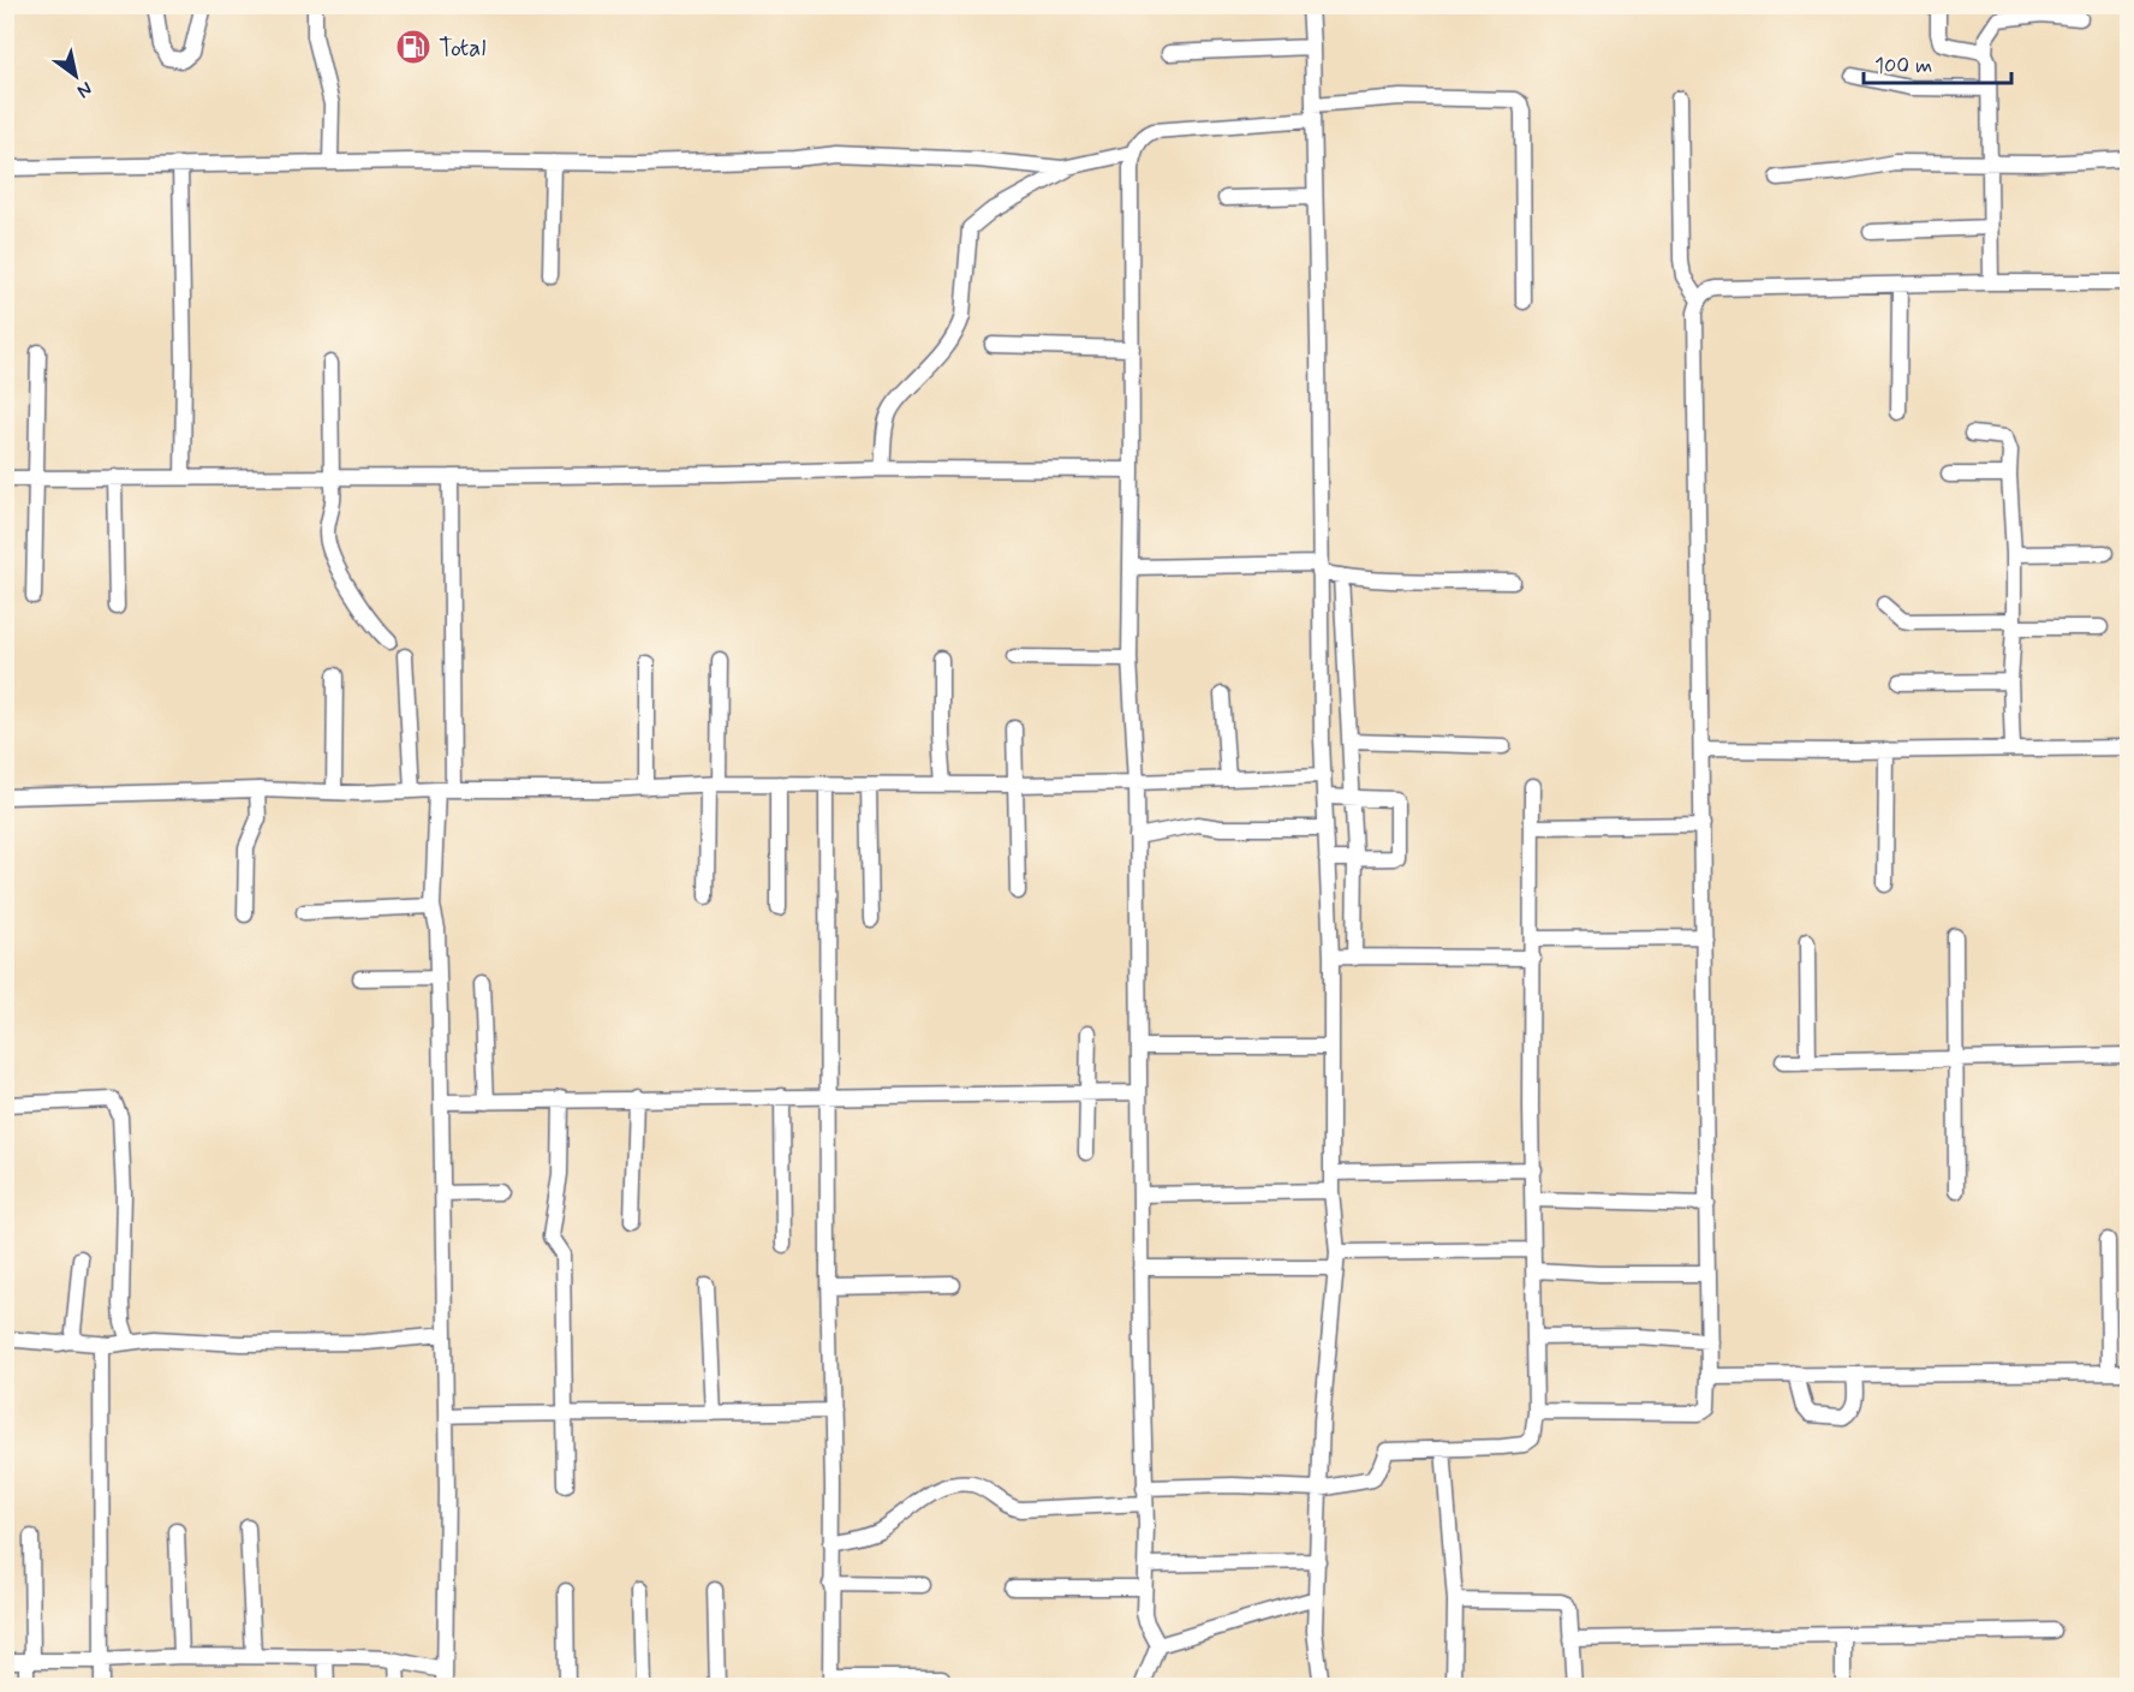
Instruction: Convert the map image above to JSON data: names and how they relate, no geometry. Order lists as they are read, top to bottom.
{
  "places": {
    "fuel station": ["Total"]
  },
  "scale_bar": "100 m",
  "north": "bottom right"
}
